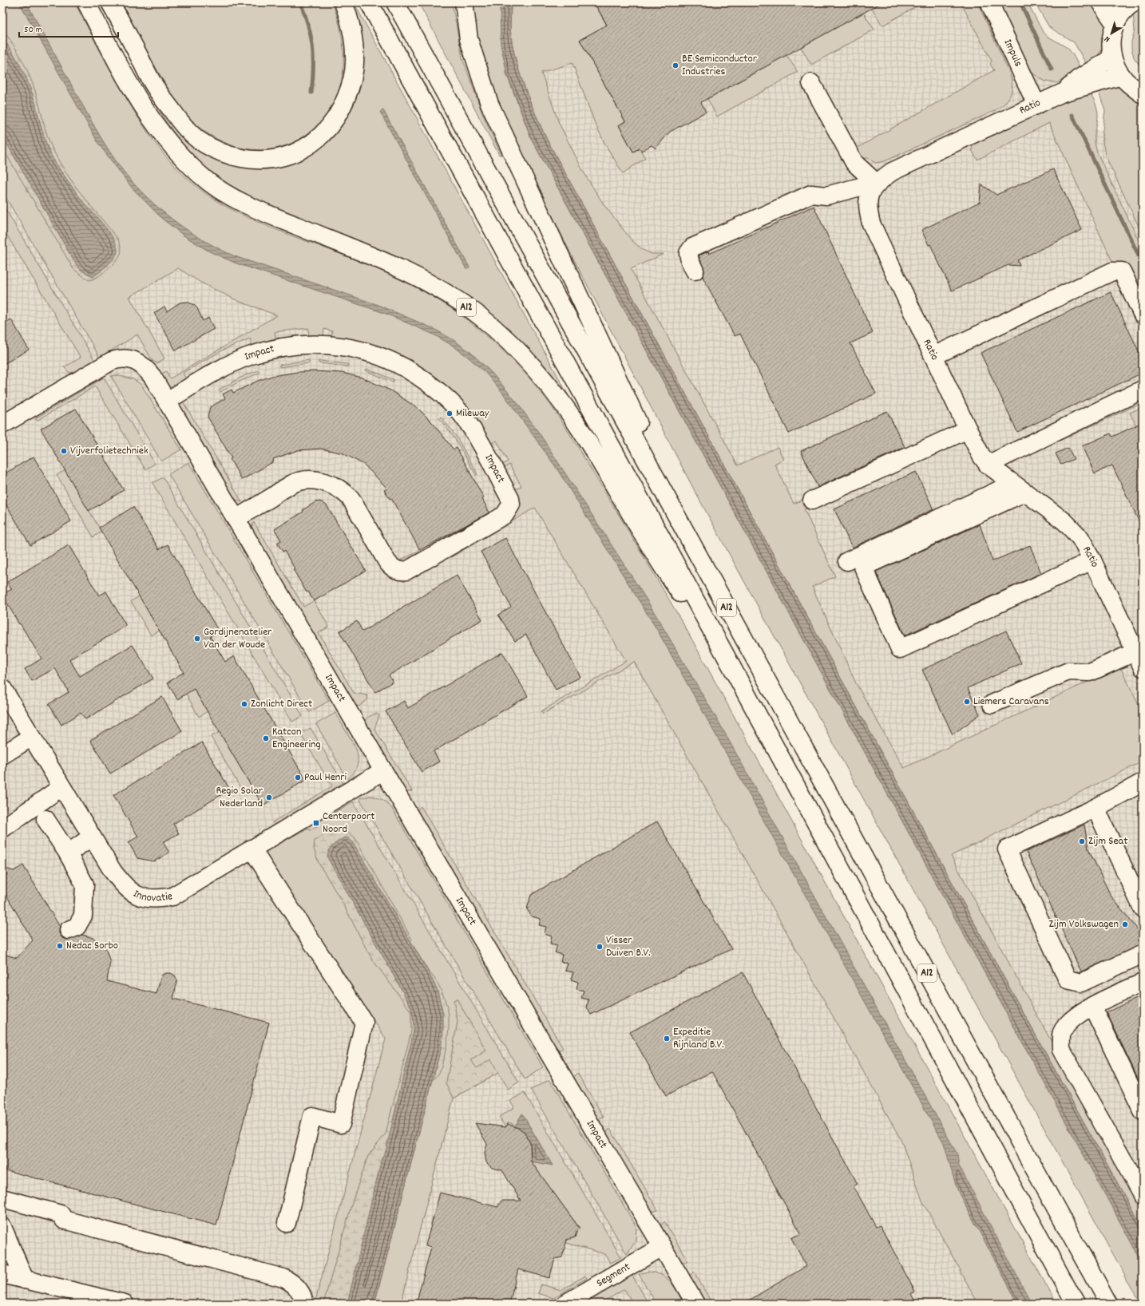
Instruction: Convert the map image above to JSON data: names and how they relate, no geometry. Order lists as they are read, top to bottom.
{
  "streets": {
    "main road": [
      "Impuls",
      "Ratio",
      "A12",
      "Impact",
      "Innovatie",
      "Segment"
    ]
  },
  "crossings": [
    ["Impuls", "Ratio"],
    ["Impact", "Innovatie"],
    ["Impact", "Segment"]
  ],
  "places": {
    "other": [
      "BE Semiconductor Industries",
      "Mileway",
      "Vijverfolietechniek",
      "Gordijnenatelier Van der Woude",
      "Liemers Caravans",
      "Zonlicht Direct",
      "Katcon Engineering",
      "Paul Henri",
      "Regio Solar Nederland",
      "Zijm Seat",
      "Zijm Volkswagen",
      "Nedac Sorbo",
      "Visser Duiven B.V.",
      "Expeditie Rijnland B.V."
    ],
    "transit": ["Centerpoort Noord"]
  },
  "scale_bar": "50 m",
  "north": "bottom left"
}
